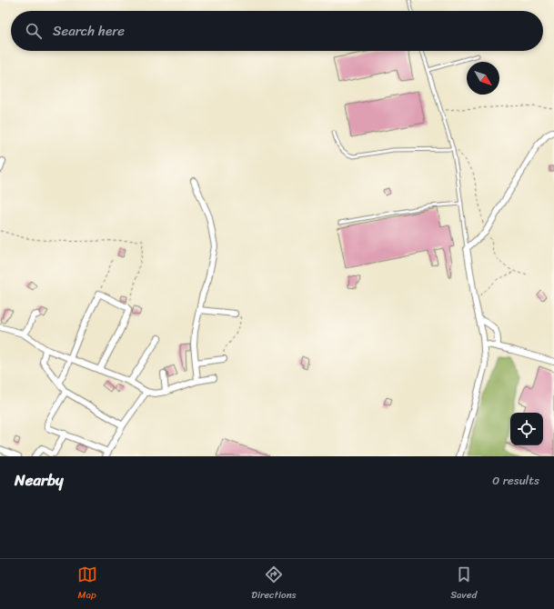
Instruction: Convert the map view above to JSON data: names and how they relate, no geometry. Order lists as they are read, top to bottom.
{
  "north": "bottom right",
  "page": {
    "search": "Search here",
    "heading": ["Nearby", "0 results"],
    "nav": ["Map", "Directions", "Saved"]
  }
}
